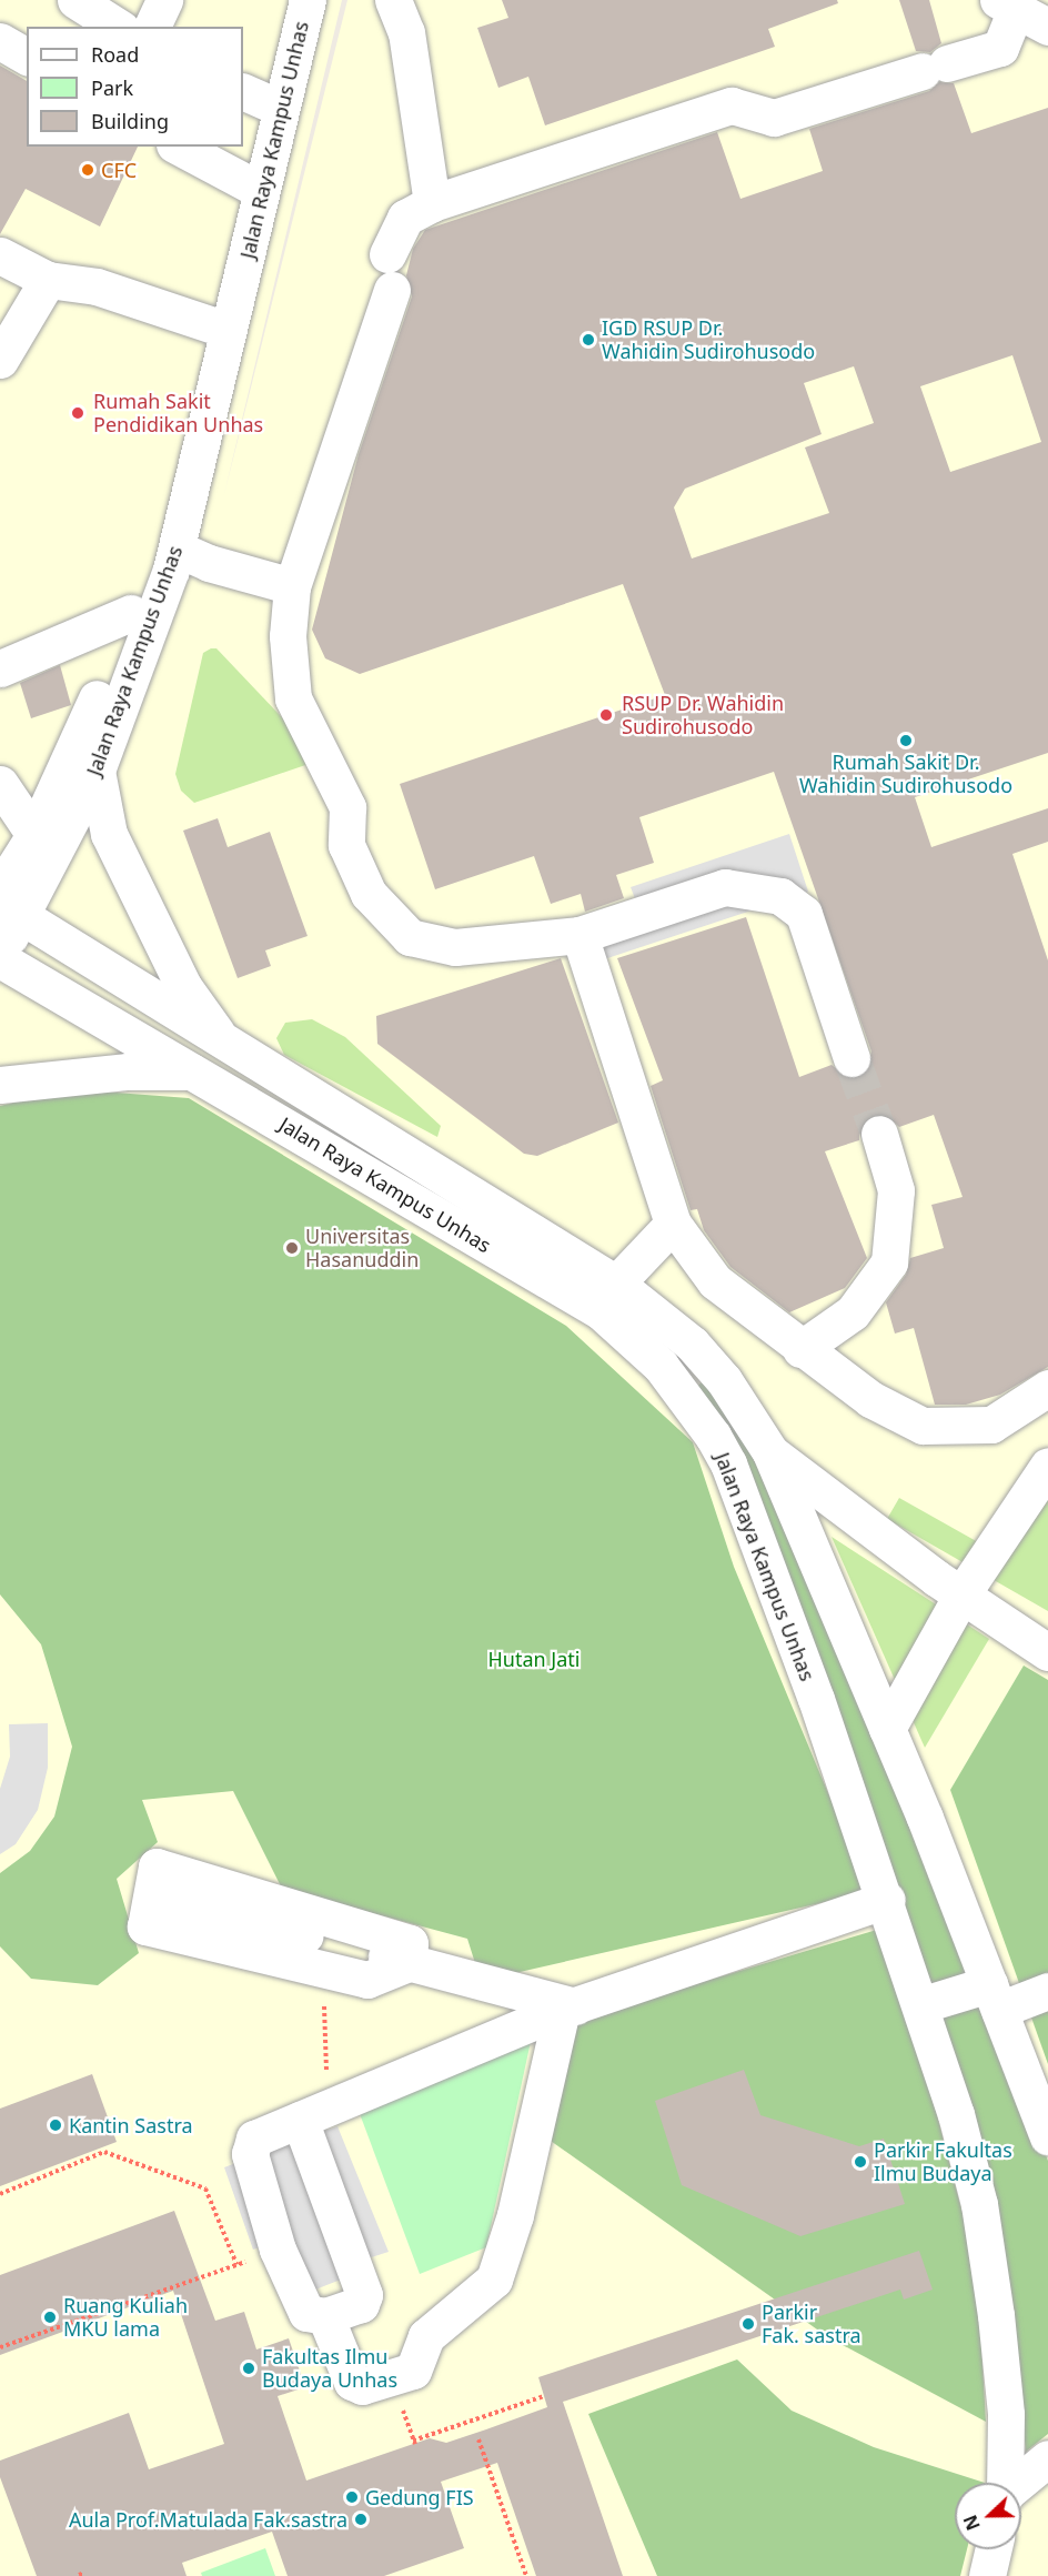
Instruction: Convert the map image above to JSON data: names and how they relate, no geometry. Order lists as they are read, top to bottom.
{
  "streets": {
    "street": ["Jalan Raya Kampus Unhas"]
  },
  "parks": ["Hutan Jati"],
  "places": [
    "CFC",
    "IGD RSUP Dr. Wahidin Sudirohusodo",
    "Rumah Sakit Pendidikan Unhas",
    "RSUP Dr. Wahidin Sudirohusodo",
    "Rumah Sakit Dr. Wahidin Sudirohusodo",
    "Universitas Hasanuddin",
    "Kantin Sastra",
    "Parkir Fakultas Ilmu Budaya",
    "Ruang Kuliah MKU lama",
    "Parkir Fak. sastra",
    "Fakultas Ilmu Budaya Unhas",
    "Gedung FIS",
    "Aula Prof.Matulada Fak.sastra"
  ],
  "legend": ["Road", "Park", "Building"],
  "north": "left"
}
